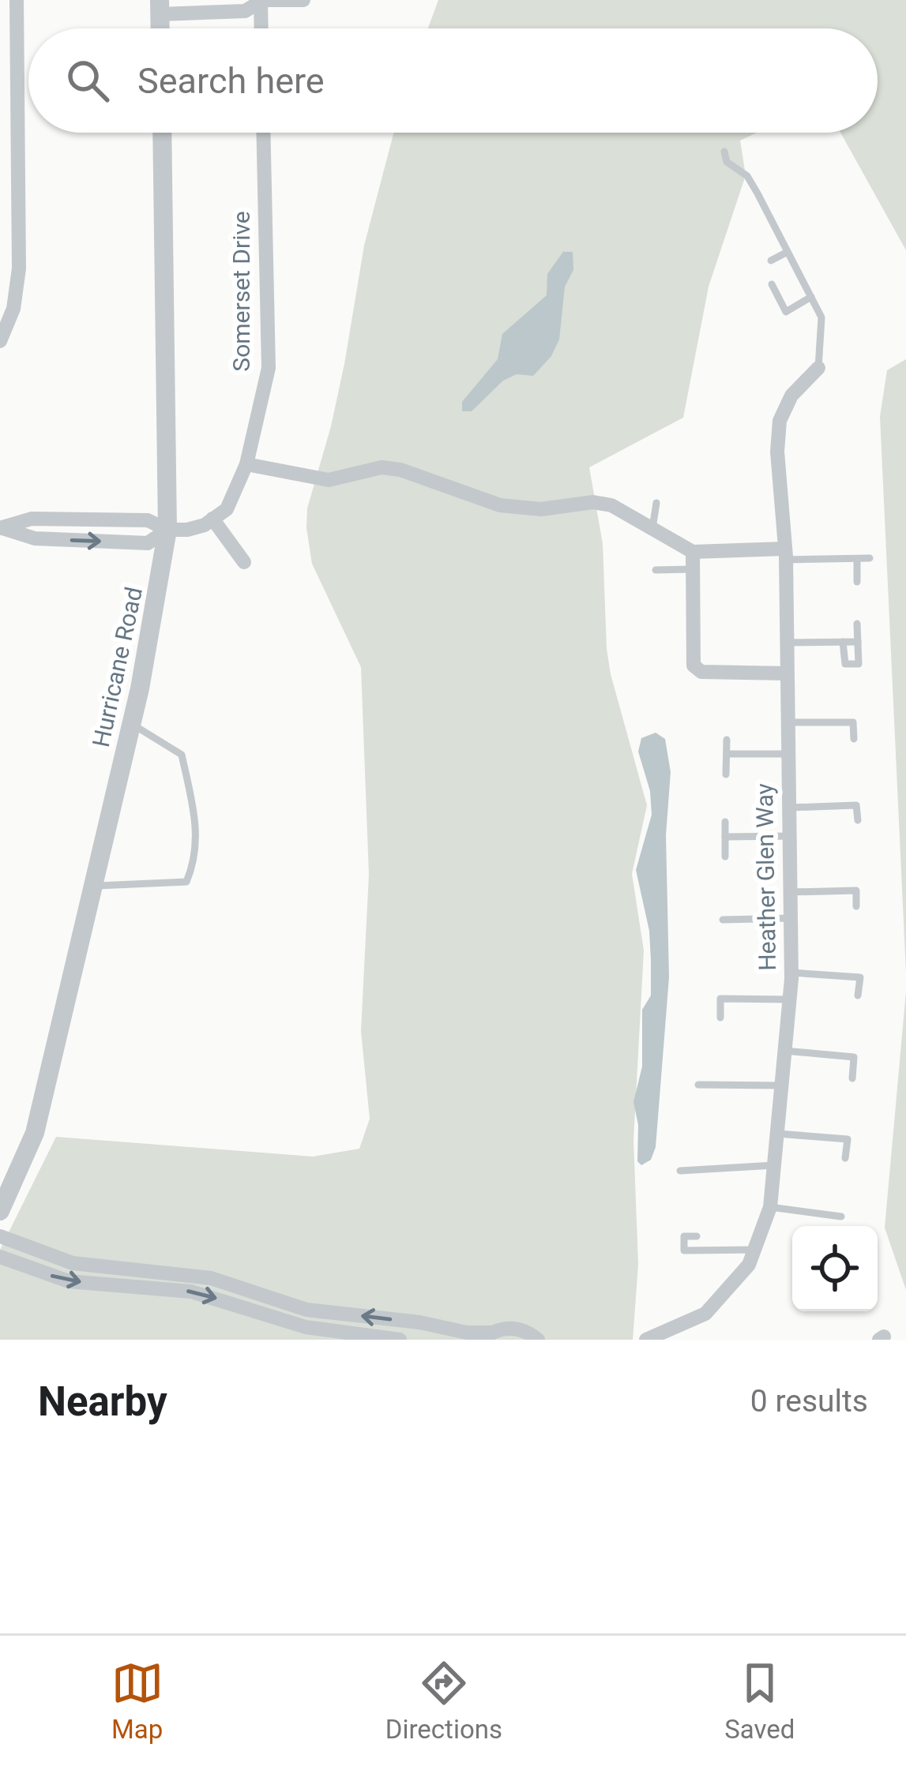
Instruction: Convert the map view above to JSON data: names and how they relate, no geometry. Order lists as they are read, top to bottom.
{
  "streets": {
    "street": ["Somerset Drive", "Hurricane Road", "Heather Glen Way"]
  },
  "page": {
    "search": "Search here",
    "heading": ["Nearby", "0 results"],
    "nav": ["Map", "Directions", "Saved"]
  }
}
